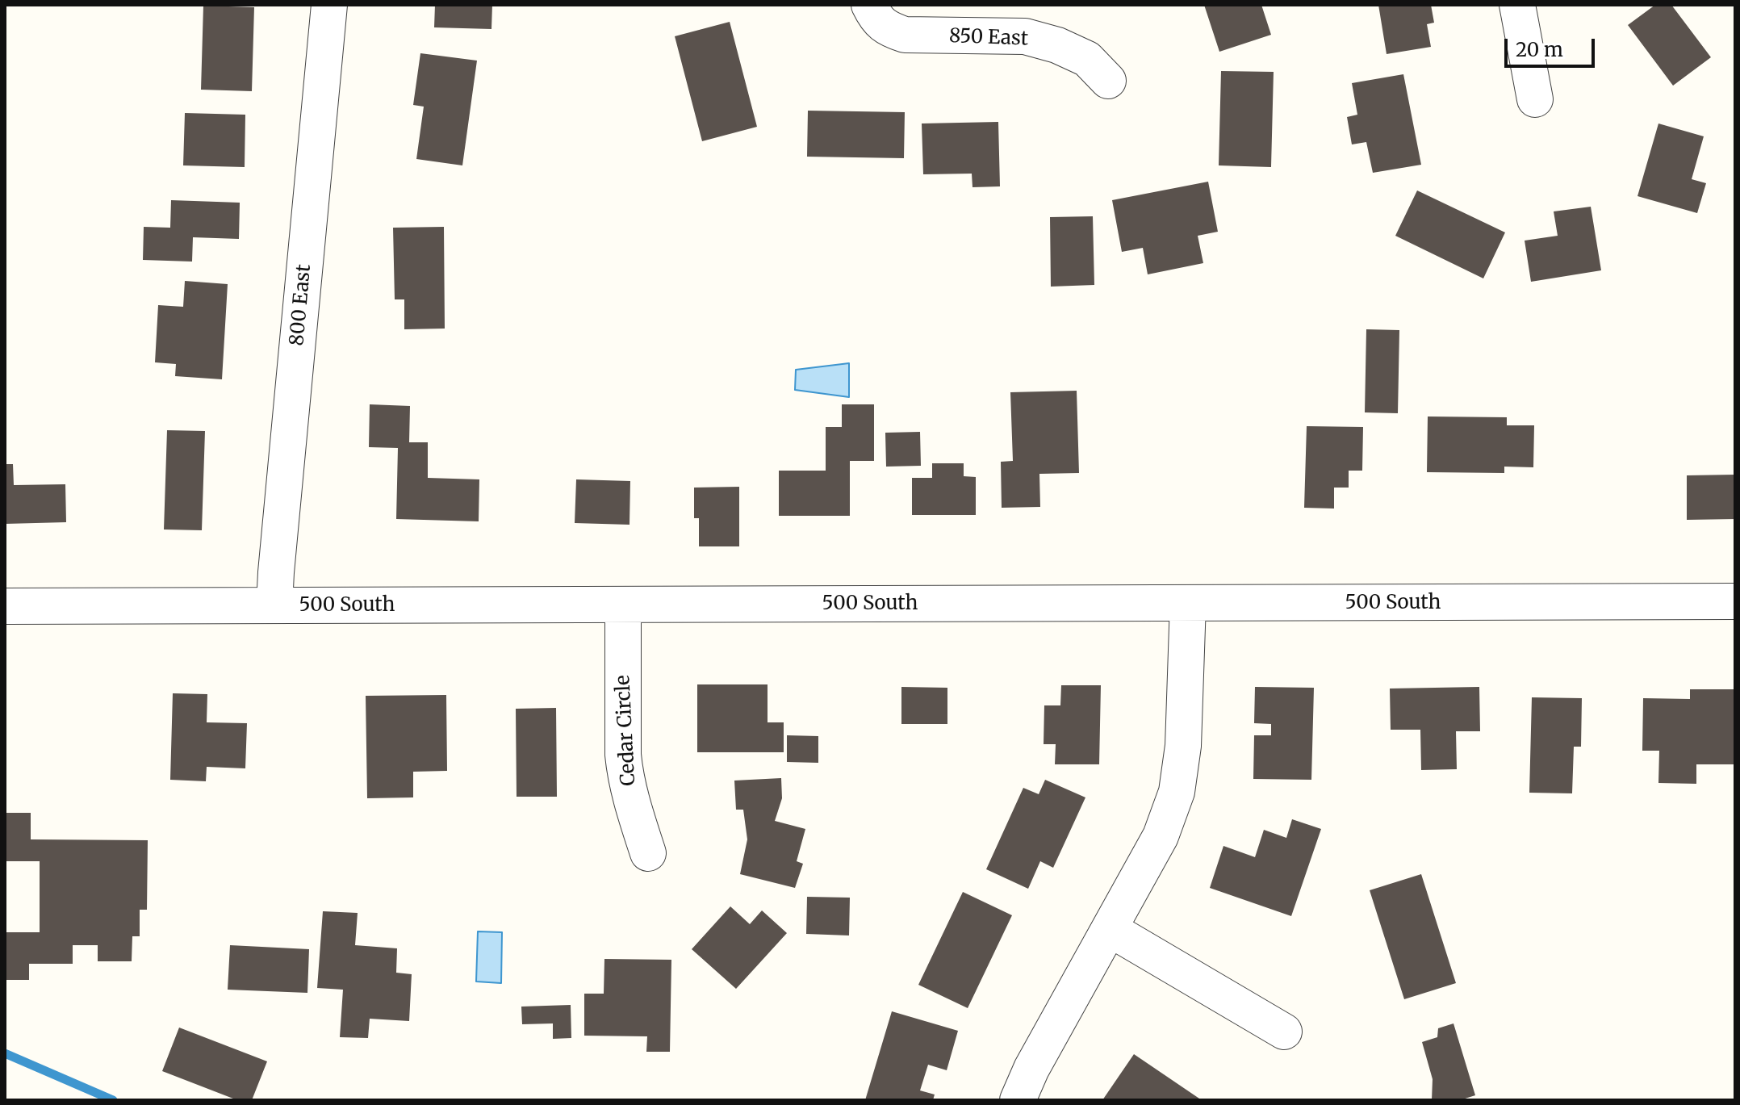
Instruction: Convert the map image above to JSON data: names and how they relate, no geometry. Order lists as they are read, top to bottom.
{
  "streets": {
    "street": [
      "850 East",
      "800 East",
      "500 South",
      "Cedar Circle"
    ]
  },
  "crossings": [
    ["800 East", "500 South"],
    ["500 South", "Cedar Circle"]
  ],
  "scale_bar": "20 m"
}
